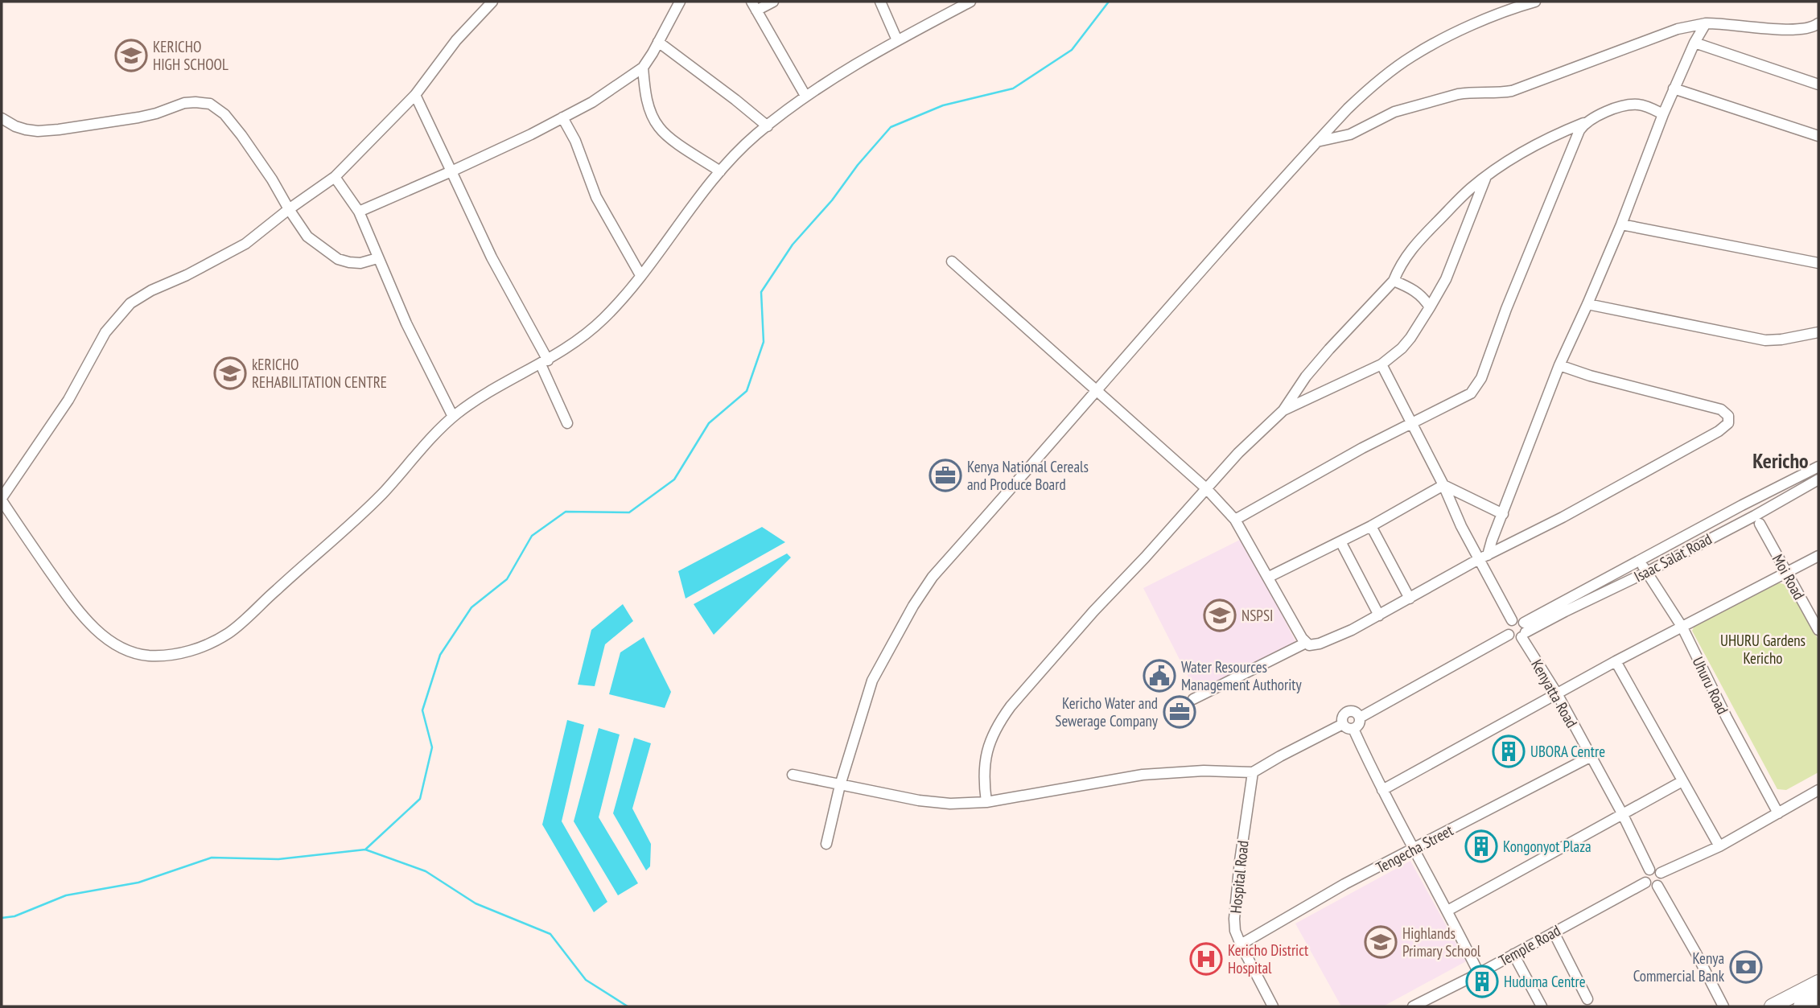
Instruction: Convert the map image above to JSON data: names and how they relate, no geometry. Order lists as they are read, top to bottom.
{
  "streets": {
    "street": [
      "Isaac Salat Road",
      "Moi Road",
      "Uhuru Road",
      "Kenyatta Road",
      "Tengecha Street",
      "Hospital Road",
      "Temple Road"
    ]
  },
  "crossings": [
    ["Isaac Salat Road", "Uhuru Road"],
    ["Isaac Salat Road", "Kenyatta Road"],
    ["Kenyatta Road", "Tengecha Street"],
    ["Kenyatta Road", "Temple Road"],
    ["Tengecha Street", "Hospital Road"]
  ],
  "districts": ["Kericho"],
  "parks": ["UHURU Gardens Kericho"],
  "places": {
    "school or university": [
      "KERICHO HIGH SCHOOL",
      "kERICHO REHABILITATION CENTRE",
      "NSPSI",
      "Highlands Primary School"
    ],
    "office": ["Kenya National Cereals and Produce Board", "Kericho Water and Sewerage Company"],
    "public building": ["Water Resources Management Authority"],
    "building": ["UBORA Centre", "Kongonyot Plaza", "Huduma Centre"],
    "hospital": ["Kericho District Hospital"],
    "bank": ["Kenya Commercial Bank"]
  }
}
